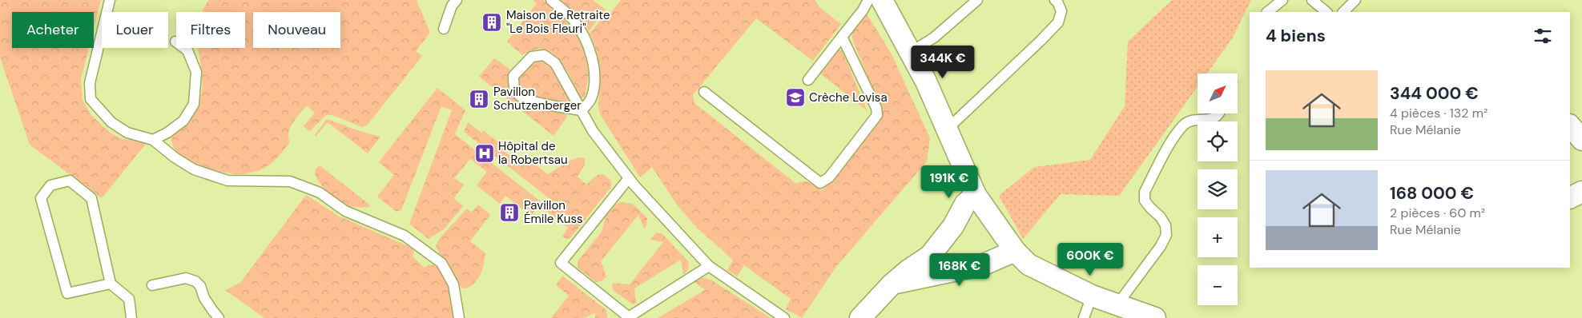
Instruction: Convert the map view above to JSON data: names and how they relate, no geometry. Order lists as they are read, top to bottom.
{
  "places": {
    "building": ["Maison de Retraite \"Le Bois Fleuri\"", "Pavillon Schutzenberger", "Pavillon Émile Kuss"],
    "school or university": ["Crèche Lovisa"],
    "hospital": ["Hôpital de la Robertsau"]
  },
  "north": "top right",
  "page": {
    "chip": [
      "Acheter",
      "Louer",
      "Filtres",
      "Nouveau"
    ],
    "heading": "4 biens",
    "price": [
      "344K €",
      "191K €",
      "600K €",
      "168K €"
    ],
    "list": [
      {
        "name": "344 000 €",
        "note": "4 pièces · 132 m² · Rue Mélanie"
      },
      {
        "name": "168 000 €",
        "note": "2 pièces · 60 m² · Rue Mélanie"
      }
    ],
    "map_buttons": ["+", "−"]
  }
}
